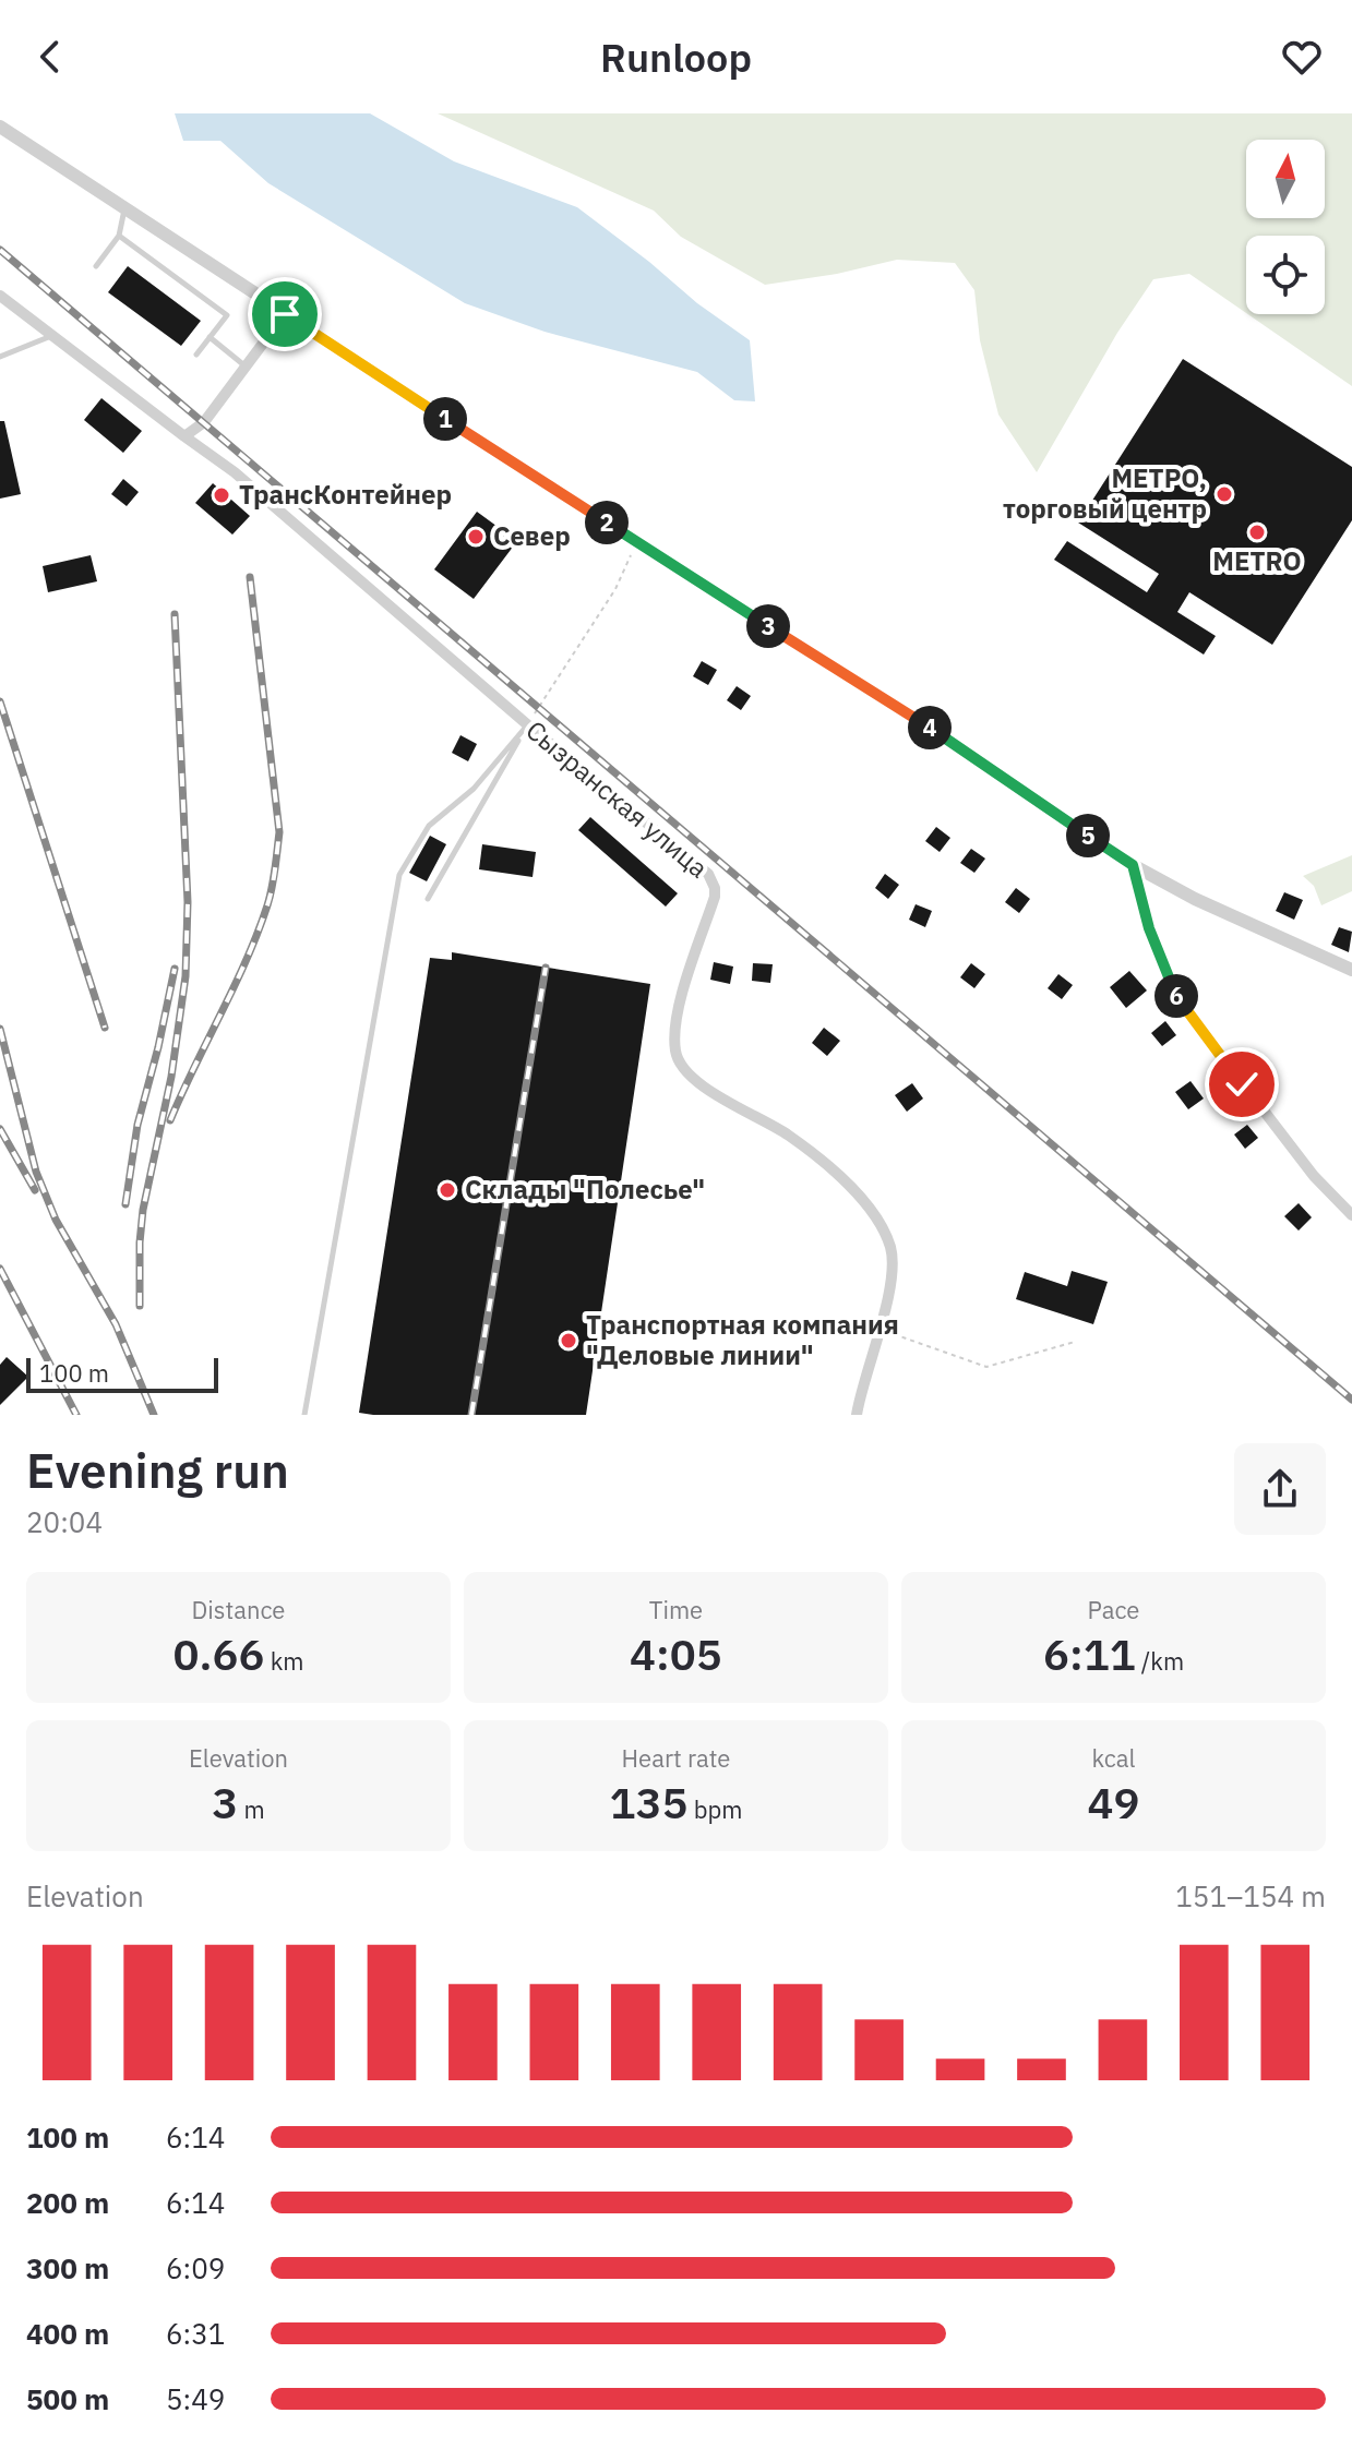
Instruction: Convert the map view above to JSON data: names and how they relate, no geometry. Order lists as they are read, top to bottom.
{
  "streets": {
    "street": ["Сызранская улица"]
  },
  "places": [
    "МЕТРО, торговый центр",
    "ТрансКонтейнер",
    "METRO",
    "Север",
    "Склады \"Полесье\"",
    "Транспортная компания \"Деловые линии\""
  ],
  "scale_bar": "100 m",
  "north": "top",
  "page": {
    "header": "Runloop",
    "pins": [
      "1",
      "2",
      "3",
      "4",
      "5",
      "6"
    ],
    "scale": "100 m",
    "heading": ["Evening run", "20:04"],
    "stats": [
      ["Distance", "0.66 km"],
      ["Time", "4:05"],
      ["Pace", "6:11 /km"],
      ["Elevation", "3 m"],
      ["Heart rate", "135 bpm"],
      ["kcal", "49"]
    ],
    "chart": ["Elevation", "151–154 m"],
    "list": [
      {
        "name": "100 m",
        "note": "6:14"
      },
      {
        "name": "200 m",
        "note": "6:14"
      },
      {
        "name": "300 m",
        "note": "6:09"
      },
      {
        "name": "400 m",
        "note": "6:31"
      },
      {
        "name": "500 m",
        "note": "5:49"
      }
    ]
  }
}
